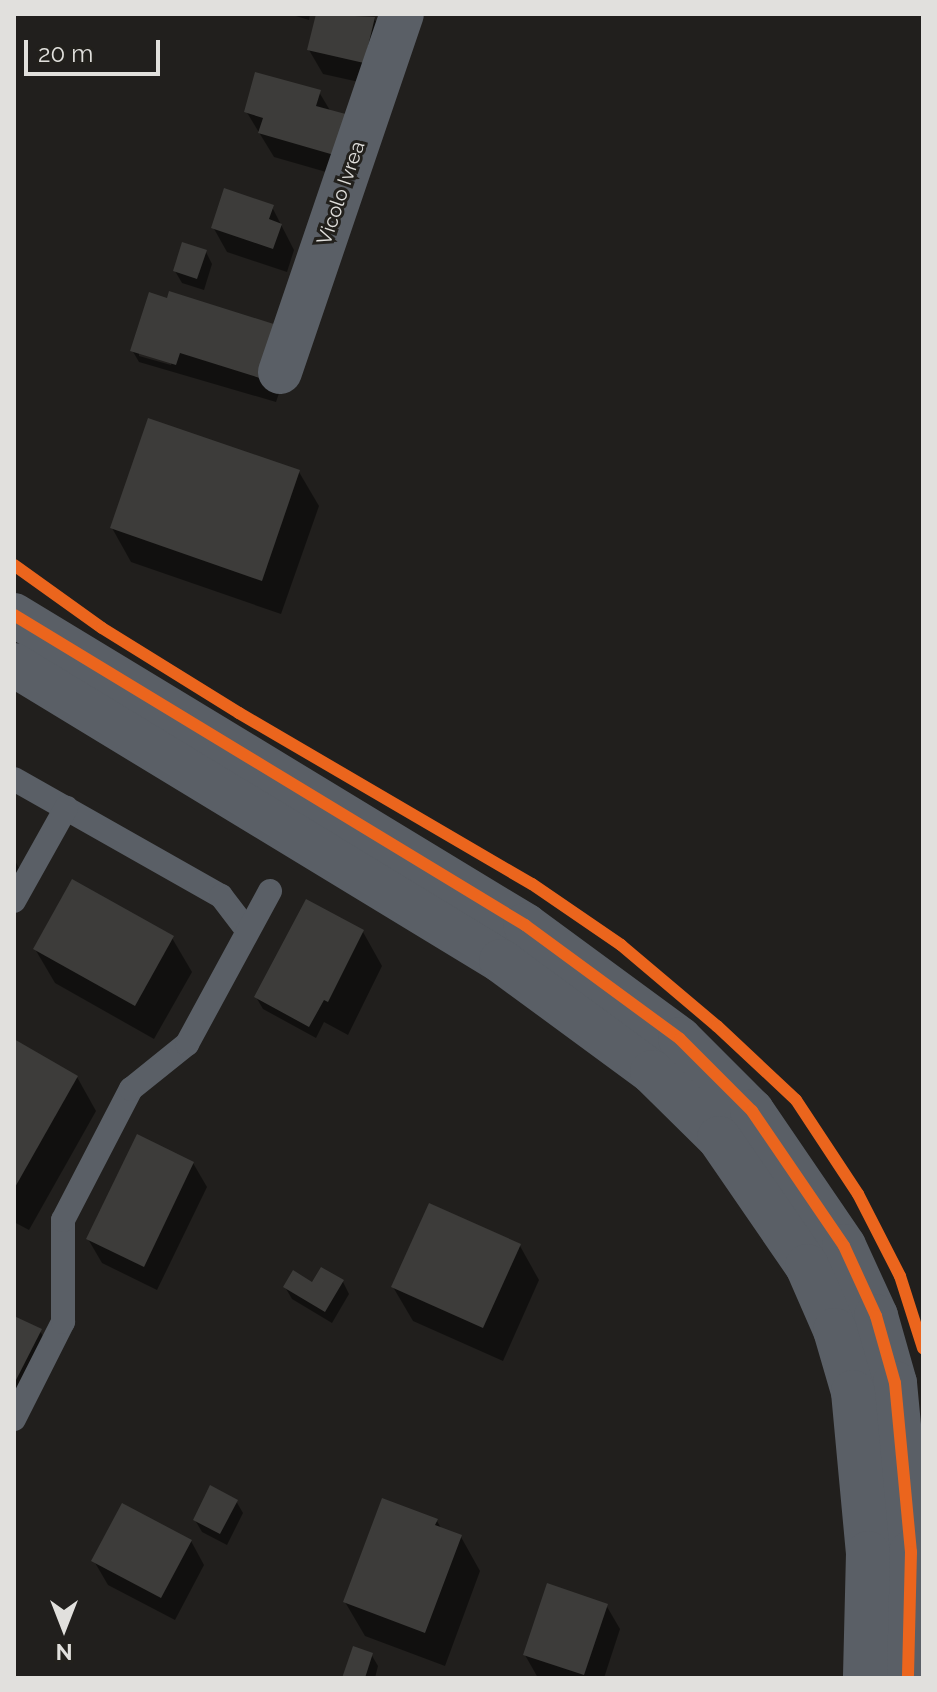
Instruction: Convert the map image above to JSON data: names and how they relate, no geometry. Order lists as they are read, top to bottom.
{
  "streets": {
    "street": ["Vicolo Ivrea"]
  },
  "scale_bar": "20 m",
  "north": "bottom"
}
